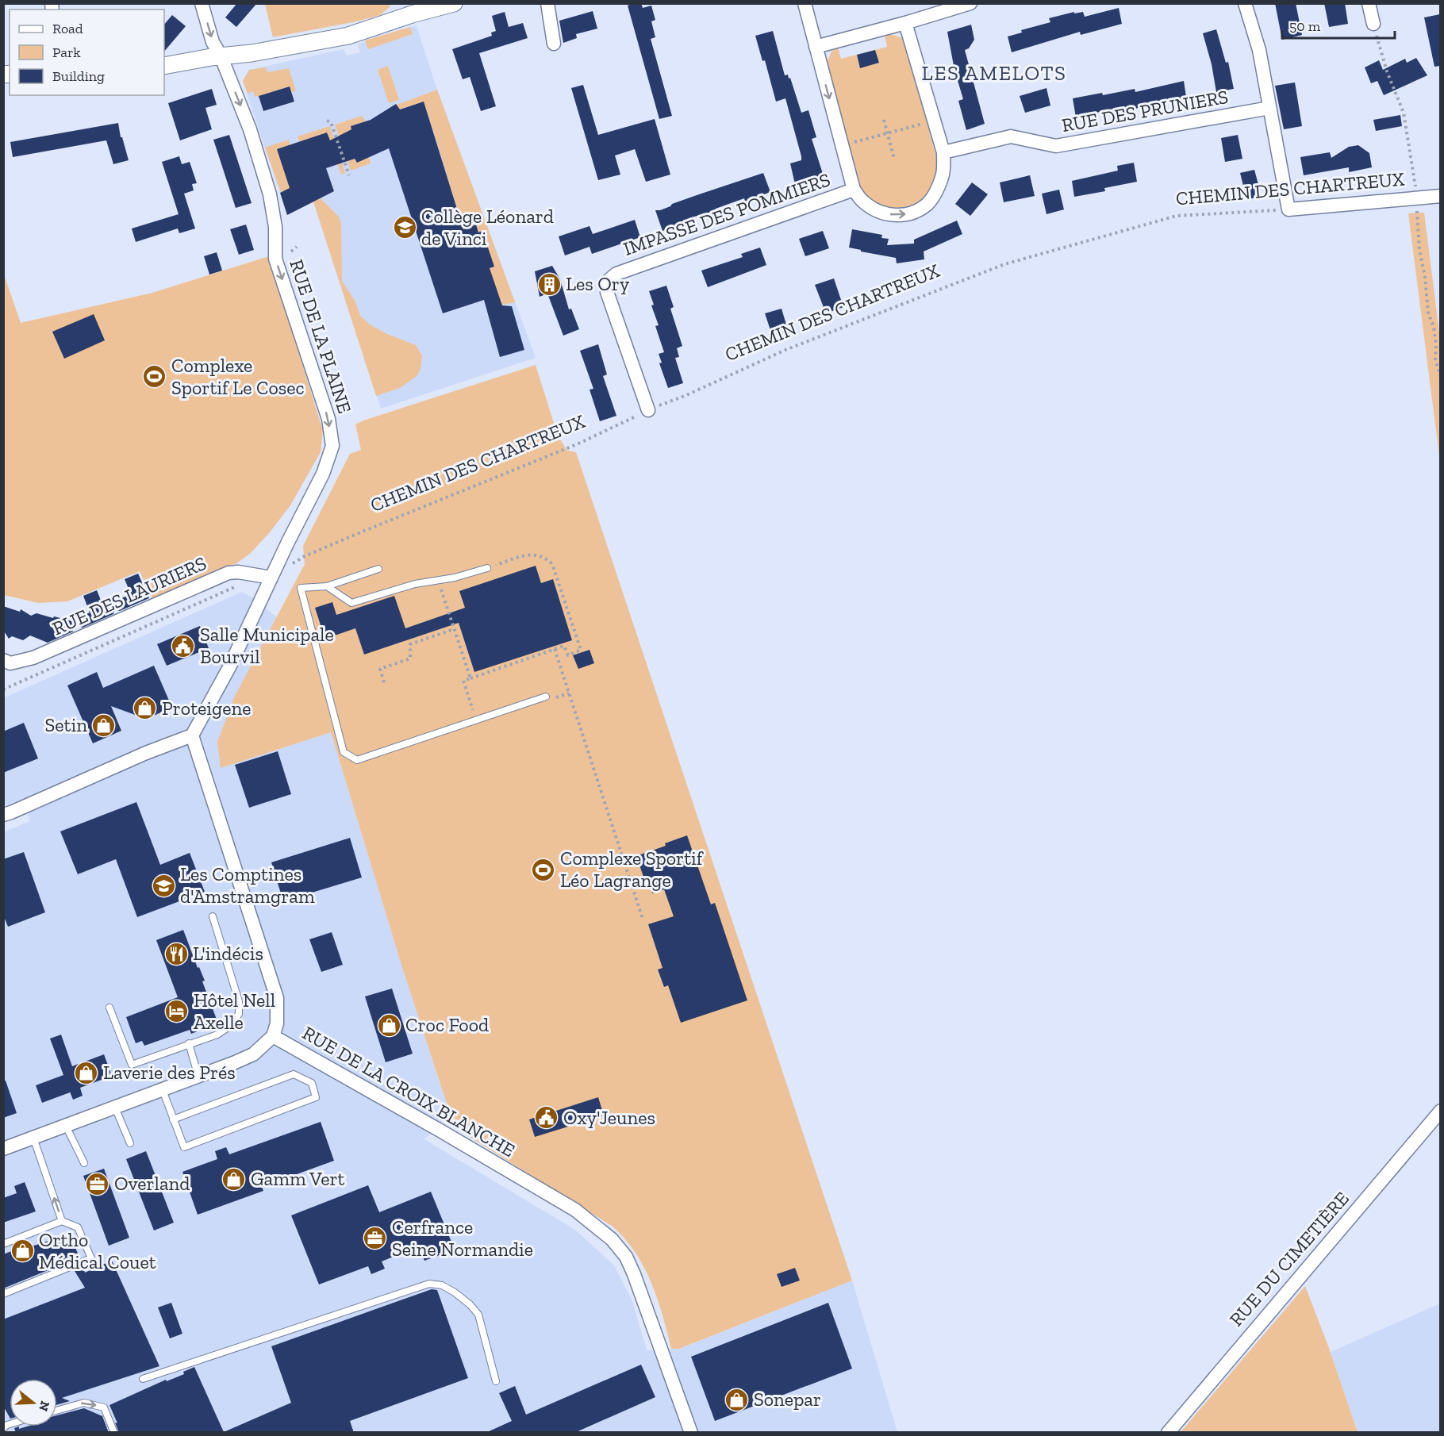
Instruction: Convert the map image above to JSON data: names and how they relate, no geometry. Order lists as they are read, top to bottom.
{
  "streets": {
    "street": [
      "RUE DES PRUNIERS",
      "CHEMIN DES CHARTREUX",
      "IMPASSE DES POMMIERS",
      "RUE DE LA PLAINE",
      "RUE DES LAURIERS",
      "RUE DE LA CROIX BLANCHE",
      "RUE DU CIMETIÈRE"
    ]
  },
  "crossings": [
    ["CHEMIN DES CHARTREUX", "IMPASSE DES POMMIERS"],
    ["CHEMIN DES CHARTREUX", "RUE DE LA PLAINE"],
    ["CHEMIN DES CHARTREUX", "RUE DES LAURIERS"],
    ["RUE DE LA PLAINE", "RUE DES LAURIERS"],
    ["RUE DE LA PLAINE", "RUE DE LA CROIX BLANCHE"]
  ],
  "one_way": ["RUE DE LA PLAINE"],
  "districts": ["LES AMELOTS"],
  "places": {
    "school or university": ["Collège Léonard de Vinci", "Les Comptines d'Amstramgram"],
    "building": ["Les Ory"],
    "sports": ["Complexe Sportif Le Cosec", "Complexe Sportif Léo Lagrange"],
    "public building": ["Salle Municipale Bourvil", "Oxy'Jeunes"],
    "shop": [
      "Proteigene",
      "Setin",
      "Croc Food",
      "Laverie des Prés",
      "Gamm Vert",
      "Ortho Médical Couet",
      "Sonepar"
    ],
    "restaurant": ["L'indécis"],
    "hotel": ["Hôtel Nell Axelle"],
    "office": ["Overland", "Cerfrance Seine Normandie"]
  },
  "legend": ["Road", "Park", "Building"],
  "scale_bar": "50 m",
  "north": "right"
}
